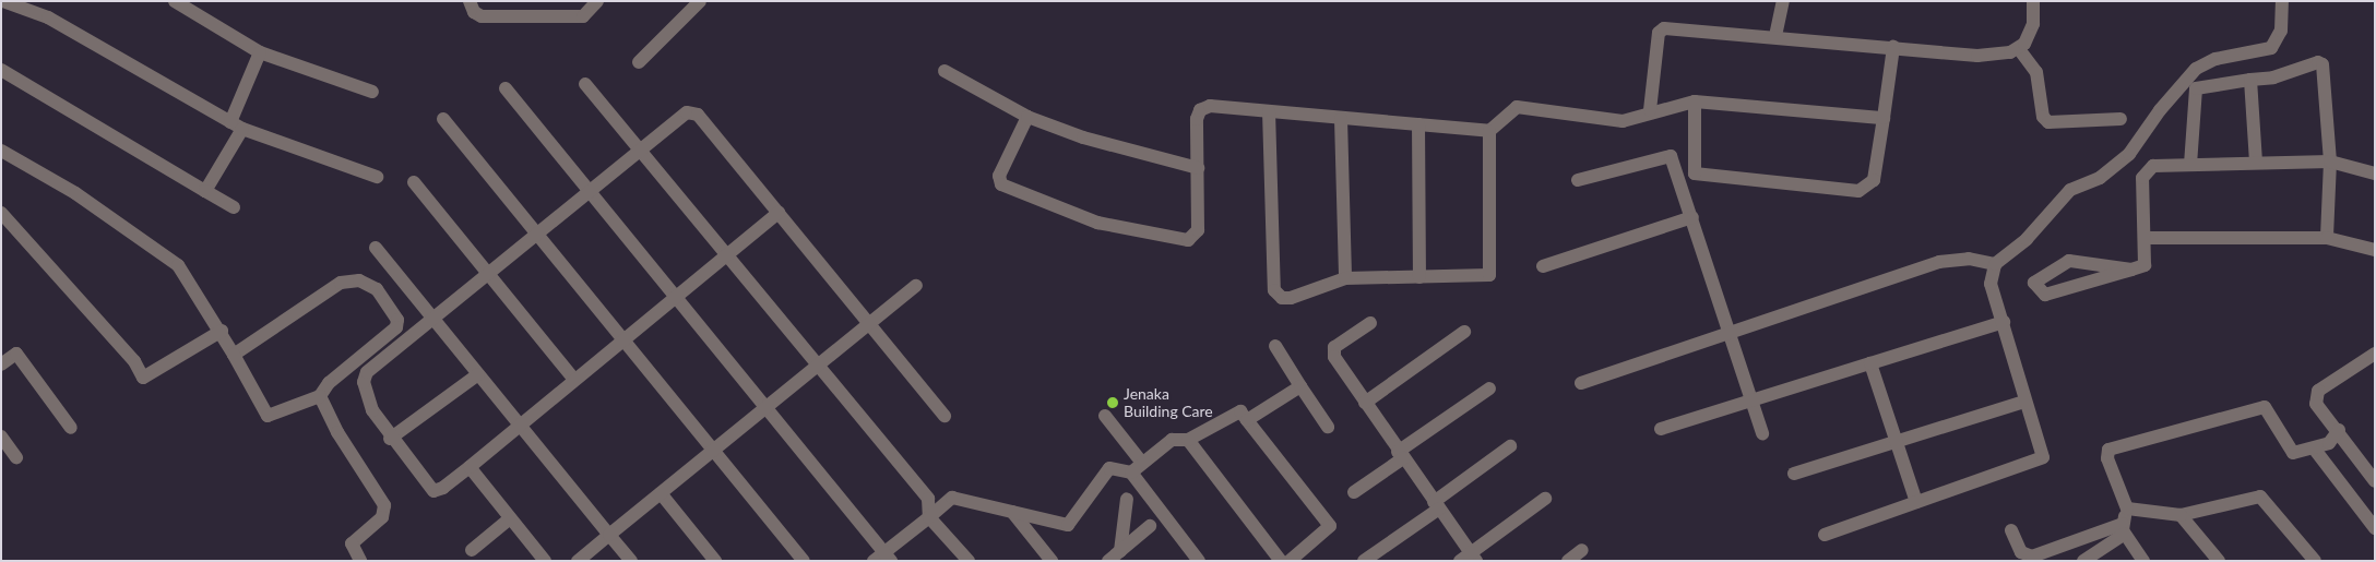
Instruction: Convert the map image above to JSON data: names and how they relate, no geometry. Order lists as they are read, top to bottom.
{
  "places": ["Jenaka Building Care"]
}
